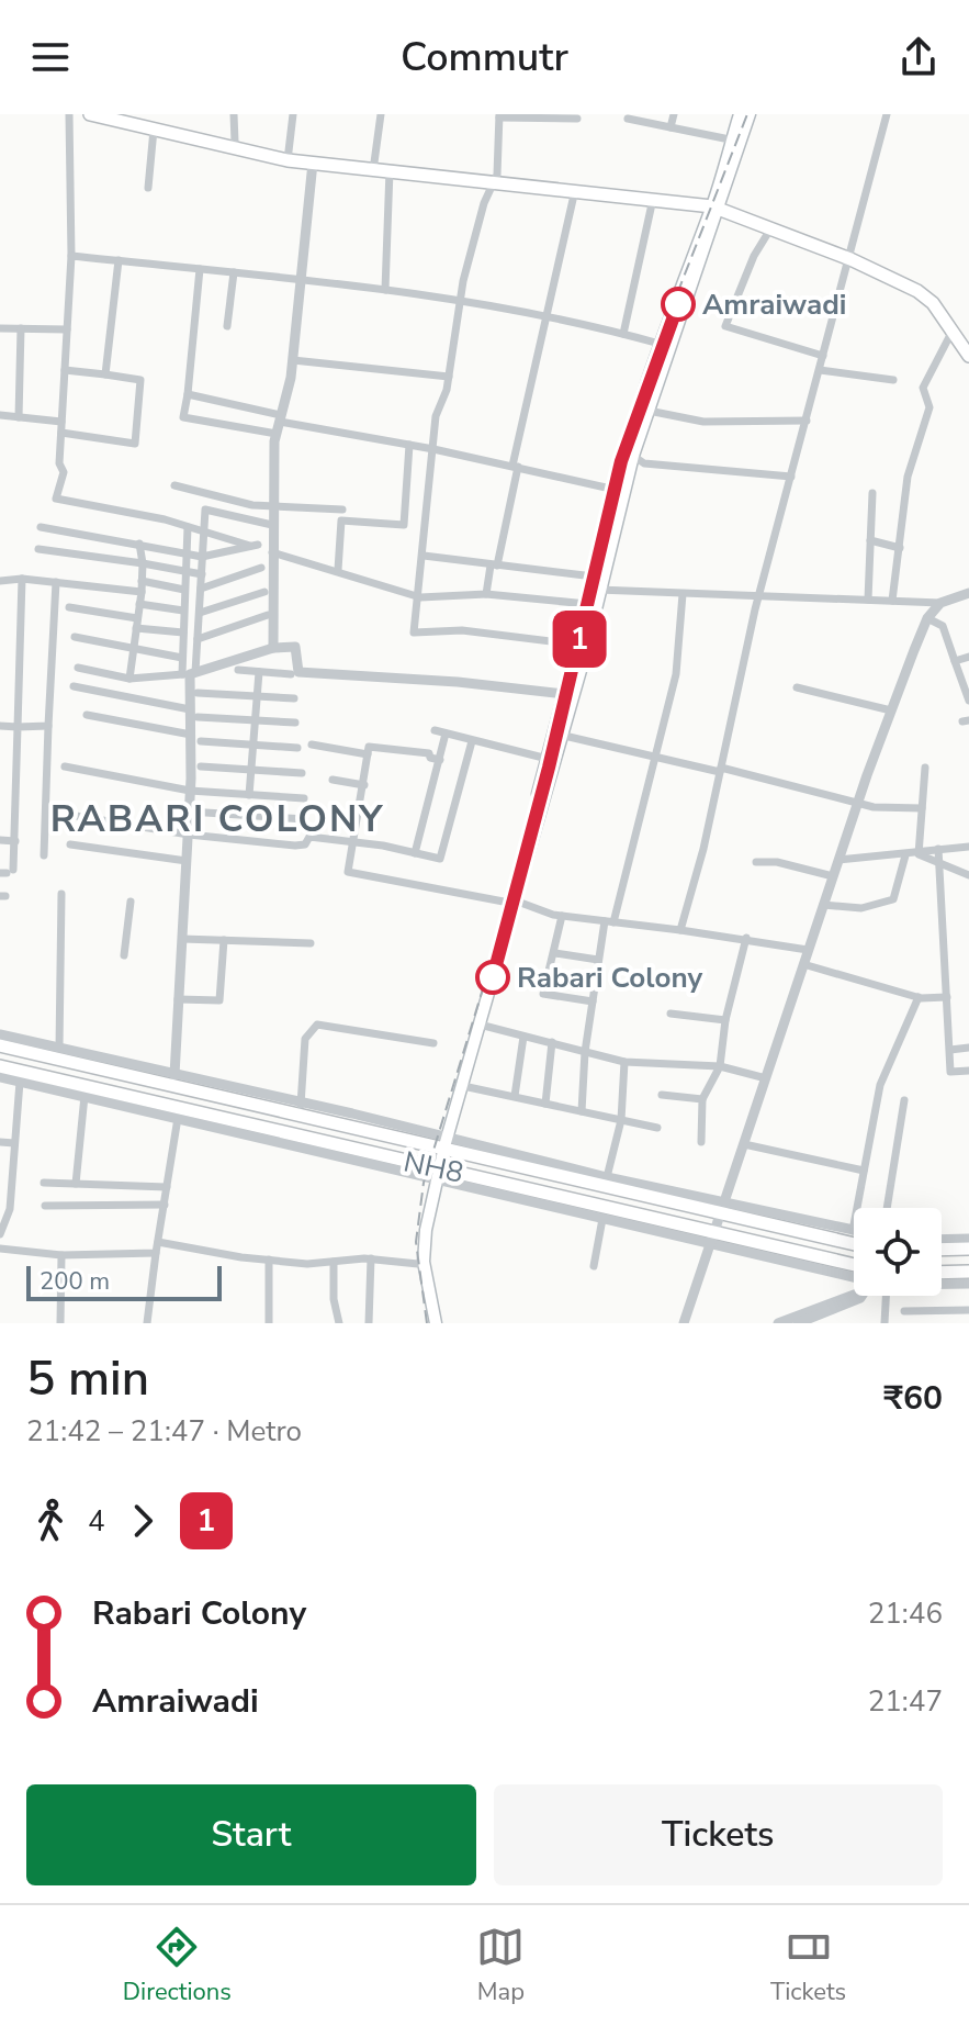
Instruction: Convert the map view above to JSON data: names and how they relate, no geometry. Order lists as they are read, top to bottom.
{
  "streets": {
    "main road": ["NH8"]
  },
  "districts": ["RABARI COLONY"],
  "places": ["Amraiwadi", "Rabari Colony"],
  "lines": ["metro line 1"],
  "scale_bar": "200 m",
  "page": {
    "header": "Commutr",
    "on_map": "1",
    "scale": "200 m",
    "heading": ["5 min", "21:42 – 21:47 · Metro", "₹60"],
    "legs": ["4", "1"],
    "list": [
      {
        "name": "Rabari Colony",
        "value": "21:46"
      },
      {
        "name": "Amraiwadi",
        "value": "21:47"
      }
    ],
    "buttons": ["Start", "Tickets"],
    "tabs": ["Directions", "Map", "Tickets"]
  }
}
